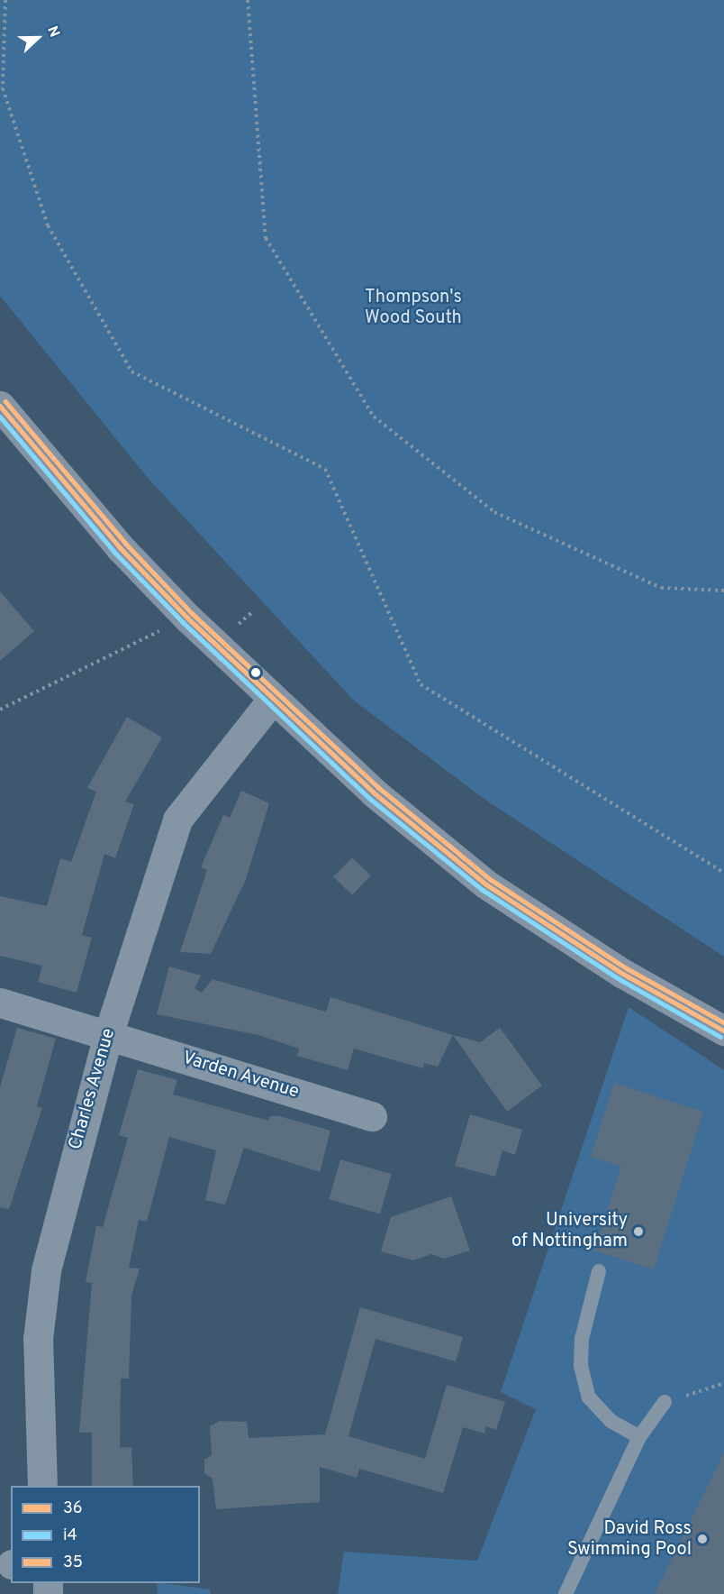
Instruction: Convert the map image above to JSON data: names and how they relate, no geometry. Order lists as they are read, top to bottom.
{
  "streets": {
    "street": ["Varden Avenue", "Charles Avenue"]
  },
  "crossings": [
    ["Varden Avenue", "Charles Avenue"]
  ],
  "parks": ["Thompson's Wood South"],
  "places": ["University of Nottingham", "David Ross Swimming Pool"],
  "lines": ["transit line 35", "transit line 36", "transit line i4"],
  "legend": ["36", "i4", "35"],
  "north": "right"
}
